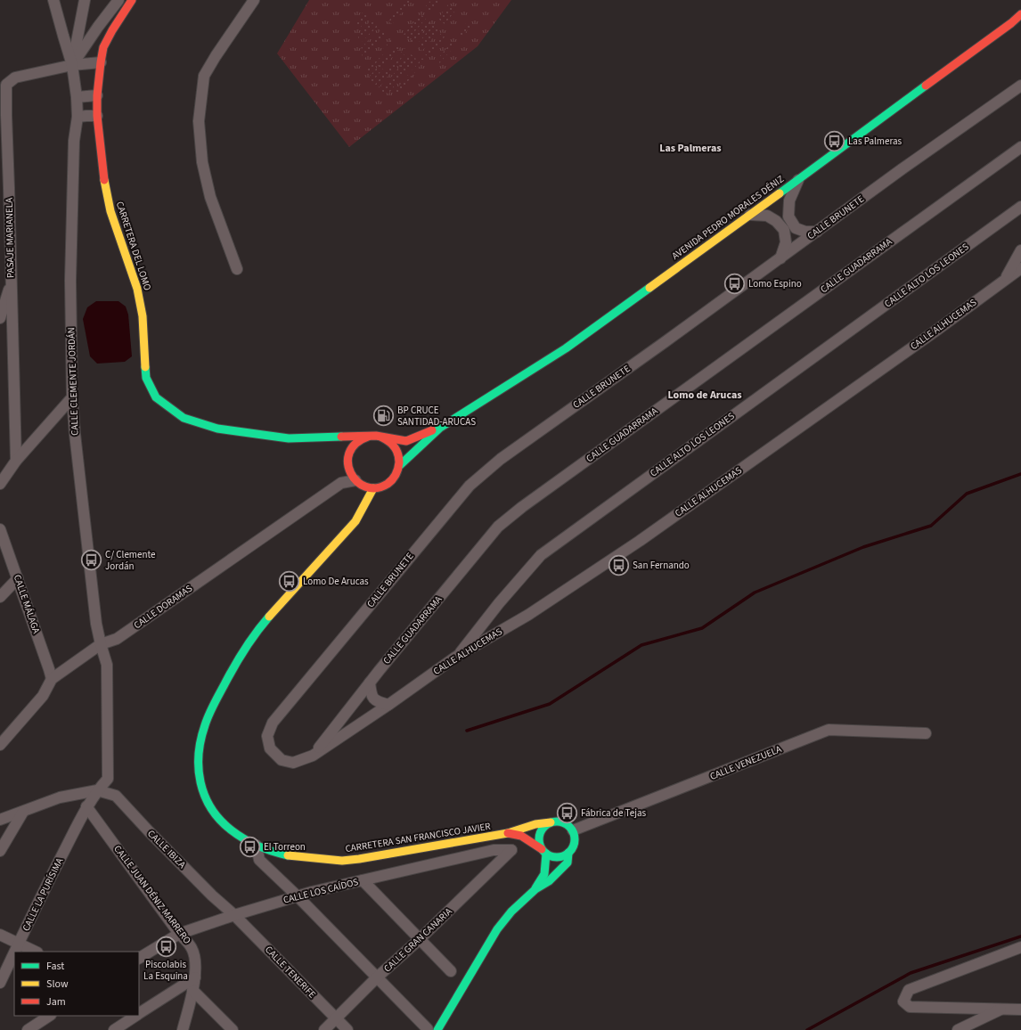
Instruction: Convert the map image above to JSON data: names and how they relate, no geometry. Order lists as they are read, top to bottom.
{
  "streets": {
    "main road": ["AVENIDA PEDRO MORALES DÉNIZ", "CARRETERA DEL LOMO", "CARRETERA SAN FRANCISCO JAVIER"],
    "street": [
      "CALLE BRUNETE",
      "PASAJE MARIANELA",
      "CALLE GUADARRAMA",
      "CALLE ALTO LOS LEONES",
      "CALLE ALHUCEMAS",
      "CALLE CLEMENTE JORDÁN",
      "CALLE MÁLAGA",
      "CALLE DORAMAS",
      "CALLE VENEZUELA",
      "CALLE IBIZA",
      "CALLE LOS CAÍDOS",
      "CALLE LA PURÍSIMA",
      "CALLE JUAN DÉNIZ MARRERO",
      "CALLE GRAN CANARIA",
      "CALLE TENERIFE"
    ]
  },
  "crossings": [
    ["AVENIDA PEDRO MORALES DÉNIZ", "CARRETERA DEL LOMO"],
    ["CALLE BRUNETE", "CALLE ALHUCEMAS"],
    ["PASAJE MARIANELA", "CARRETERA DEL LOMO"],
    ["PASAJE MARIANELA", "CALLE CLEMENTE JORDÁN"],
    ["CARRETERA DEL LOMO", "CARRETERA SAN FRANCISCO JAVIER"],
    ["CALLE GUADARRAMA", "CALLE ALHUCEMAS"],
    ["CALLE ALTO LOS LEONES", "CALLE ALHUCEMAS"],
    ["CALLE CLEMENTE JORDÁN", "CALLE DORAMAS"],
    ["CALLE MÁLAGA", "CALLE DORAMAS"],
    ["CALLE VENEZUELA", "CARRETERA SAN FRANCISCO JAVIER"],
    ["CALLE IBIZA", "CALLE LOS CAÍDOS"],
    ["CALLE IBIZA", "CALLE TENERIFE"],
    ["CALLE LOS CAÍDOS", "CALLE JUAN DÉNIZ MARRERO"],
    ["CALLE LOS CAÍDOS", "CALLE GRAN CANARIA"],
    ["CALLE LOS CAÍDOS", "CALLE TENERIFE"],
    ["CALLE LA PURÍSIMA", "CALLE JUAN DÉNIZ MARRERO"],
    ["CALLE GRAN CANARIA", "CALLE TENERIFE"]
  ],
  "districts": ["Las Palmeras", "Lomo de Arucas"],
  "places": {
    "bus stop": [
      "Las Palmeras",
      "Lomo Espino",
      "C/ Clemente Jordán",
      "San Fernando",
      "Lomo De Arucas",
      "Fábrica de Tejas",
      "El Torreon",
      "Piscolabis La Esquina"
    ],
    "fuel station": ["BP CRUCE SANTIDAD-ARUCAS"]
  },
  "legend": ["Fast", "Slow", "Jam"]
}
